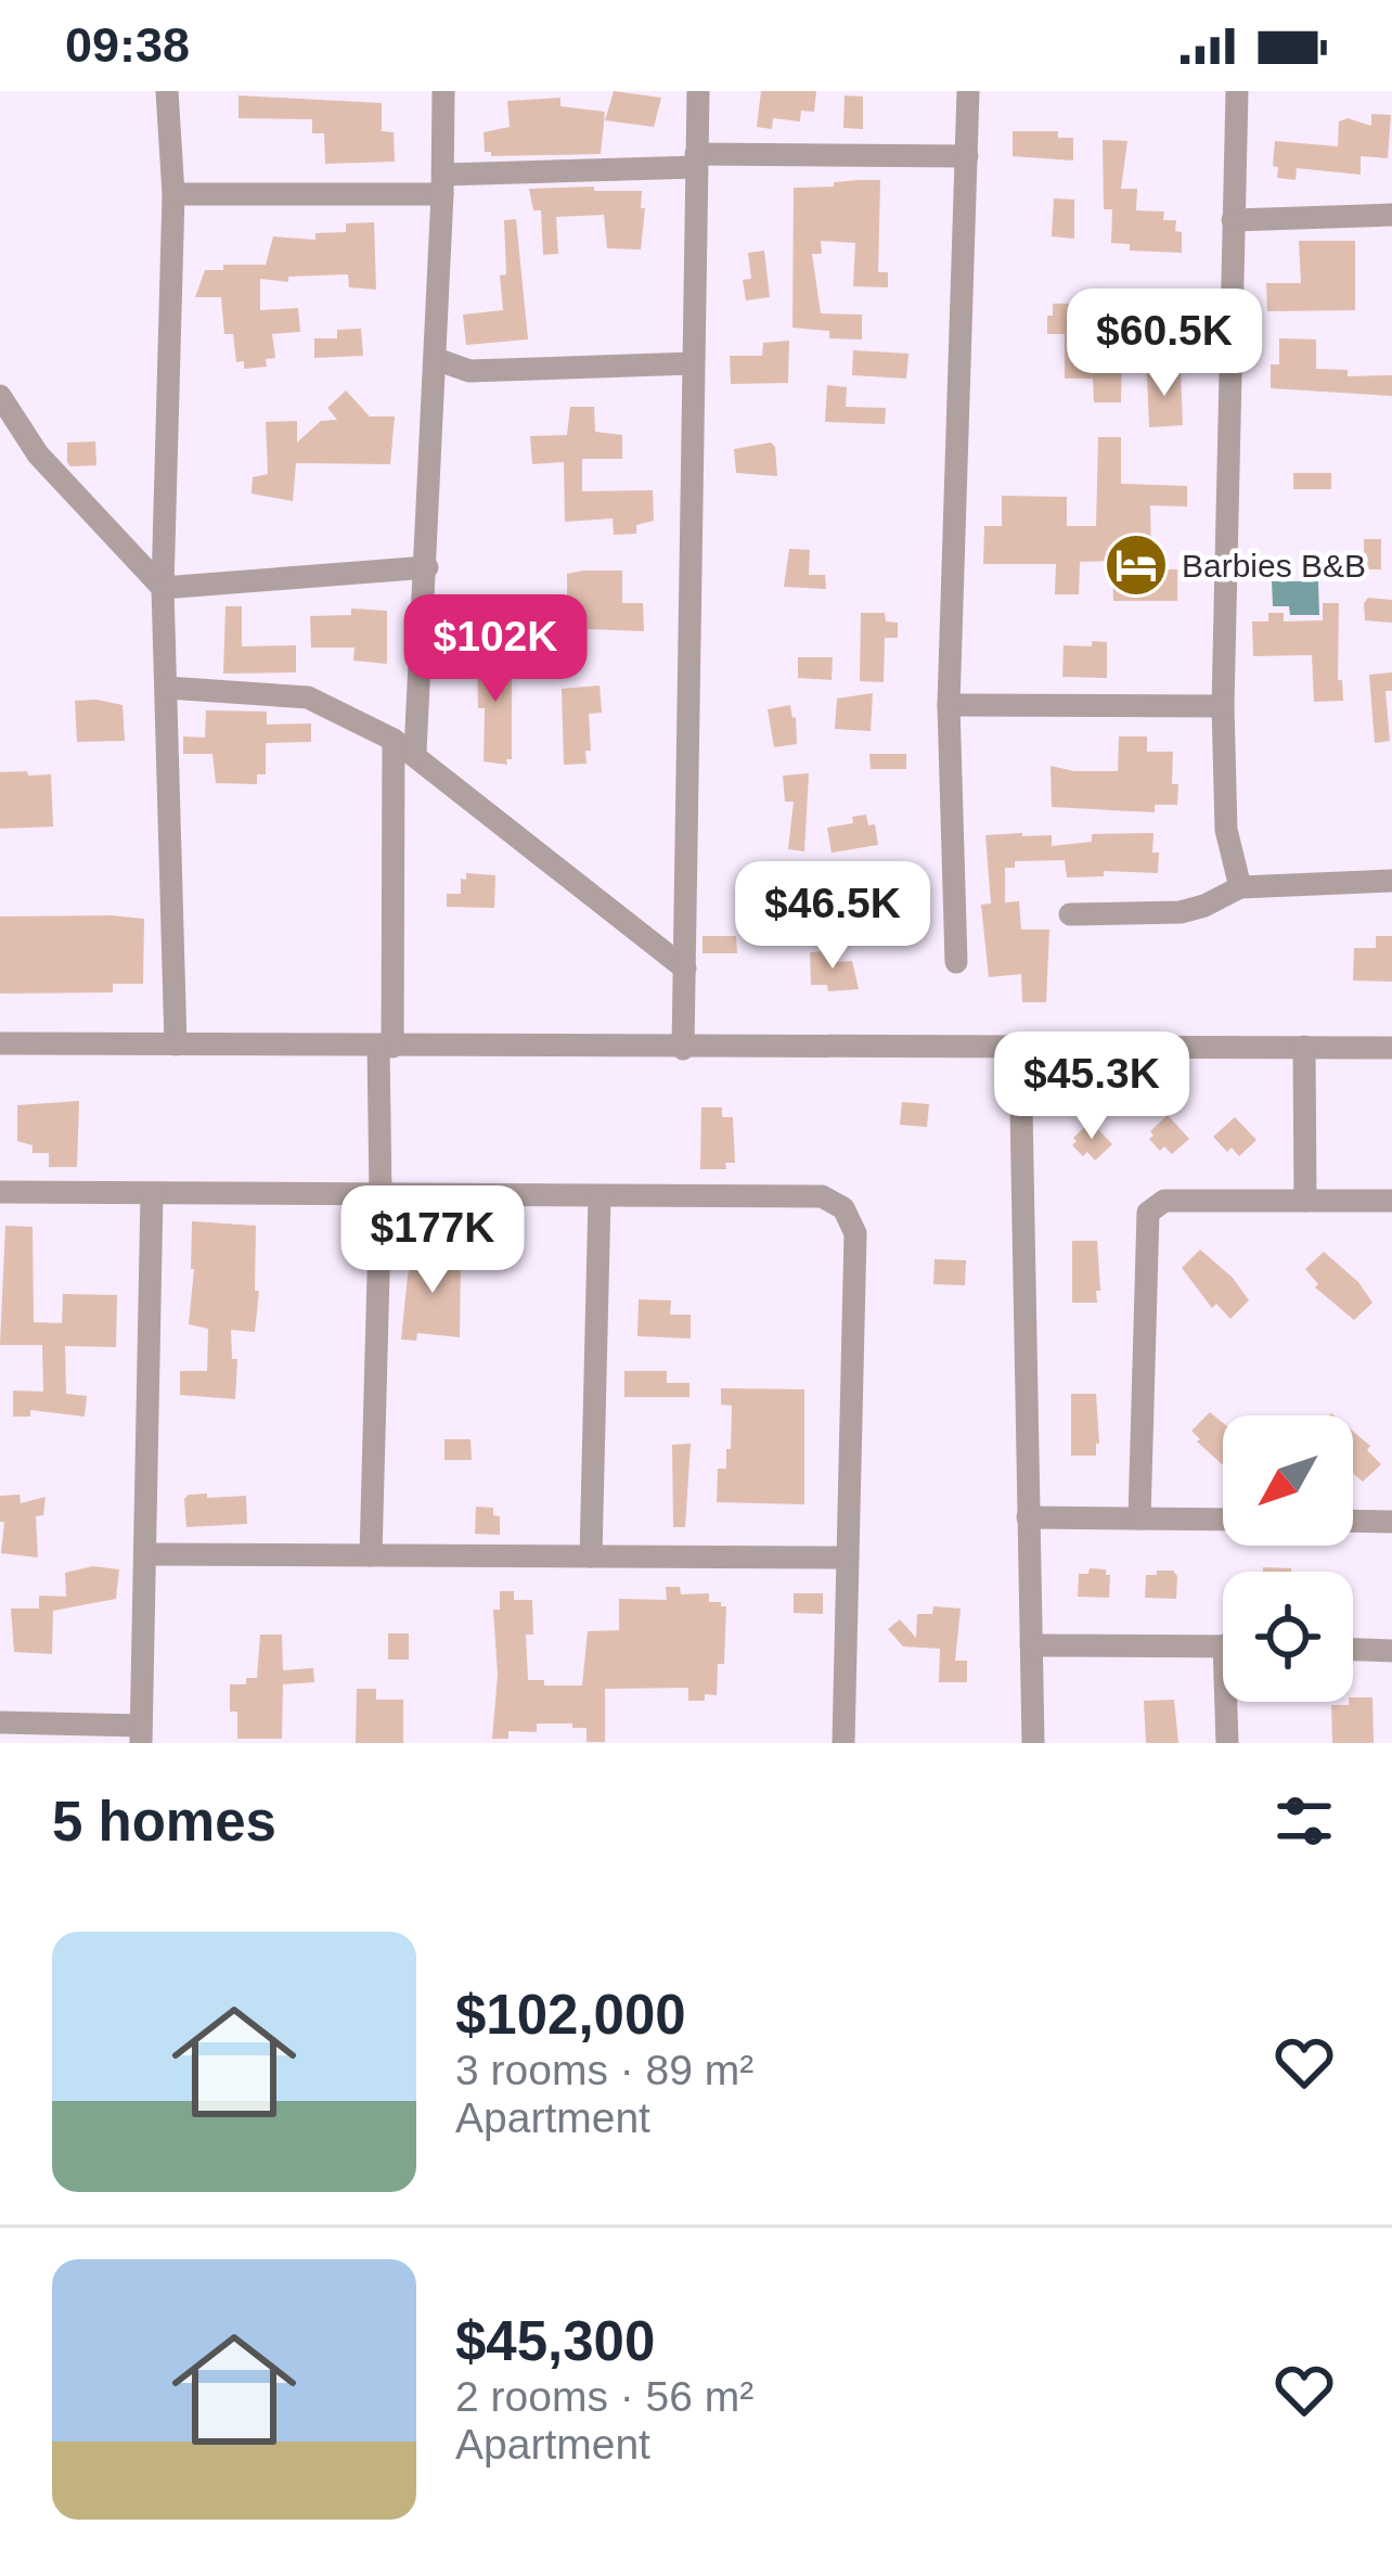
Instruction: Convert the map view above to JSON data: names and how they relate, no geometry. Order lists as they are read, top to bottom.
{
  "places": {
    "hotel": ["Barbies B&B"]
  },
  "north": "bottom left",
  "page": {
    "status": "09:38",
    "price": [
      "$60.5K",
      "$102K",
      "$46.5K",
      "$45.3K",
      "$177K"
    ],
    "heading": "5 homes",
    "list": [
      {
        "name": "$102,000",
        "note": "3 rooms · 89 m² · Apartment"
      },
      {
        "name": "$45,300",
        "note": "2 rooms · 56 m² · Apartment"
      }
    ]
  }
}
